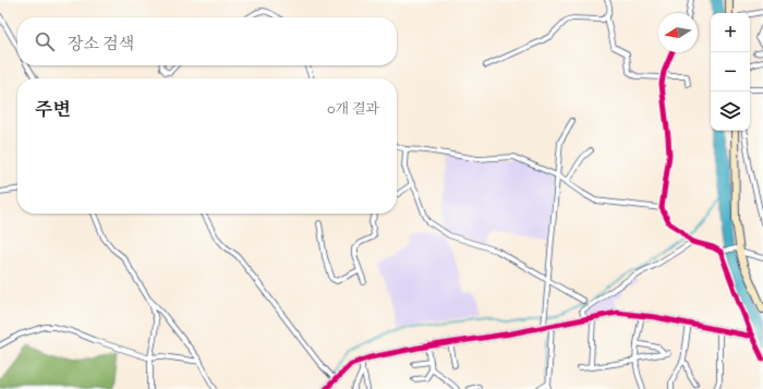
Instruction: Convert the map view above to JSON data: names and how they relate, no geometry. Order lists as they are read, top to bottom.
{
  "north": "left",
  "page": {
    "map_buttons": ["+", "−"],
    "search": "장소 검색",
    "heading": ["주변", "0개 결과"]
  }
}
